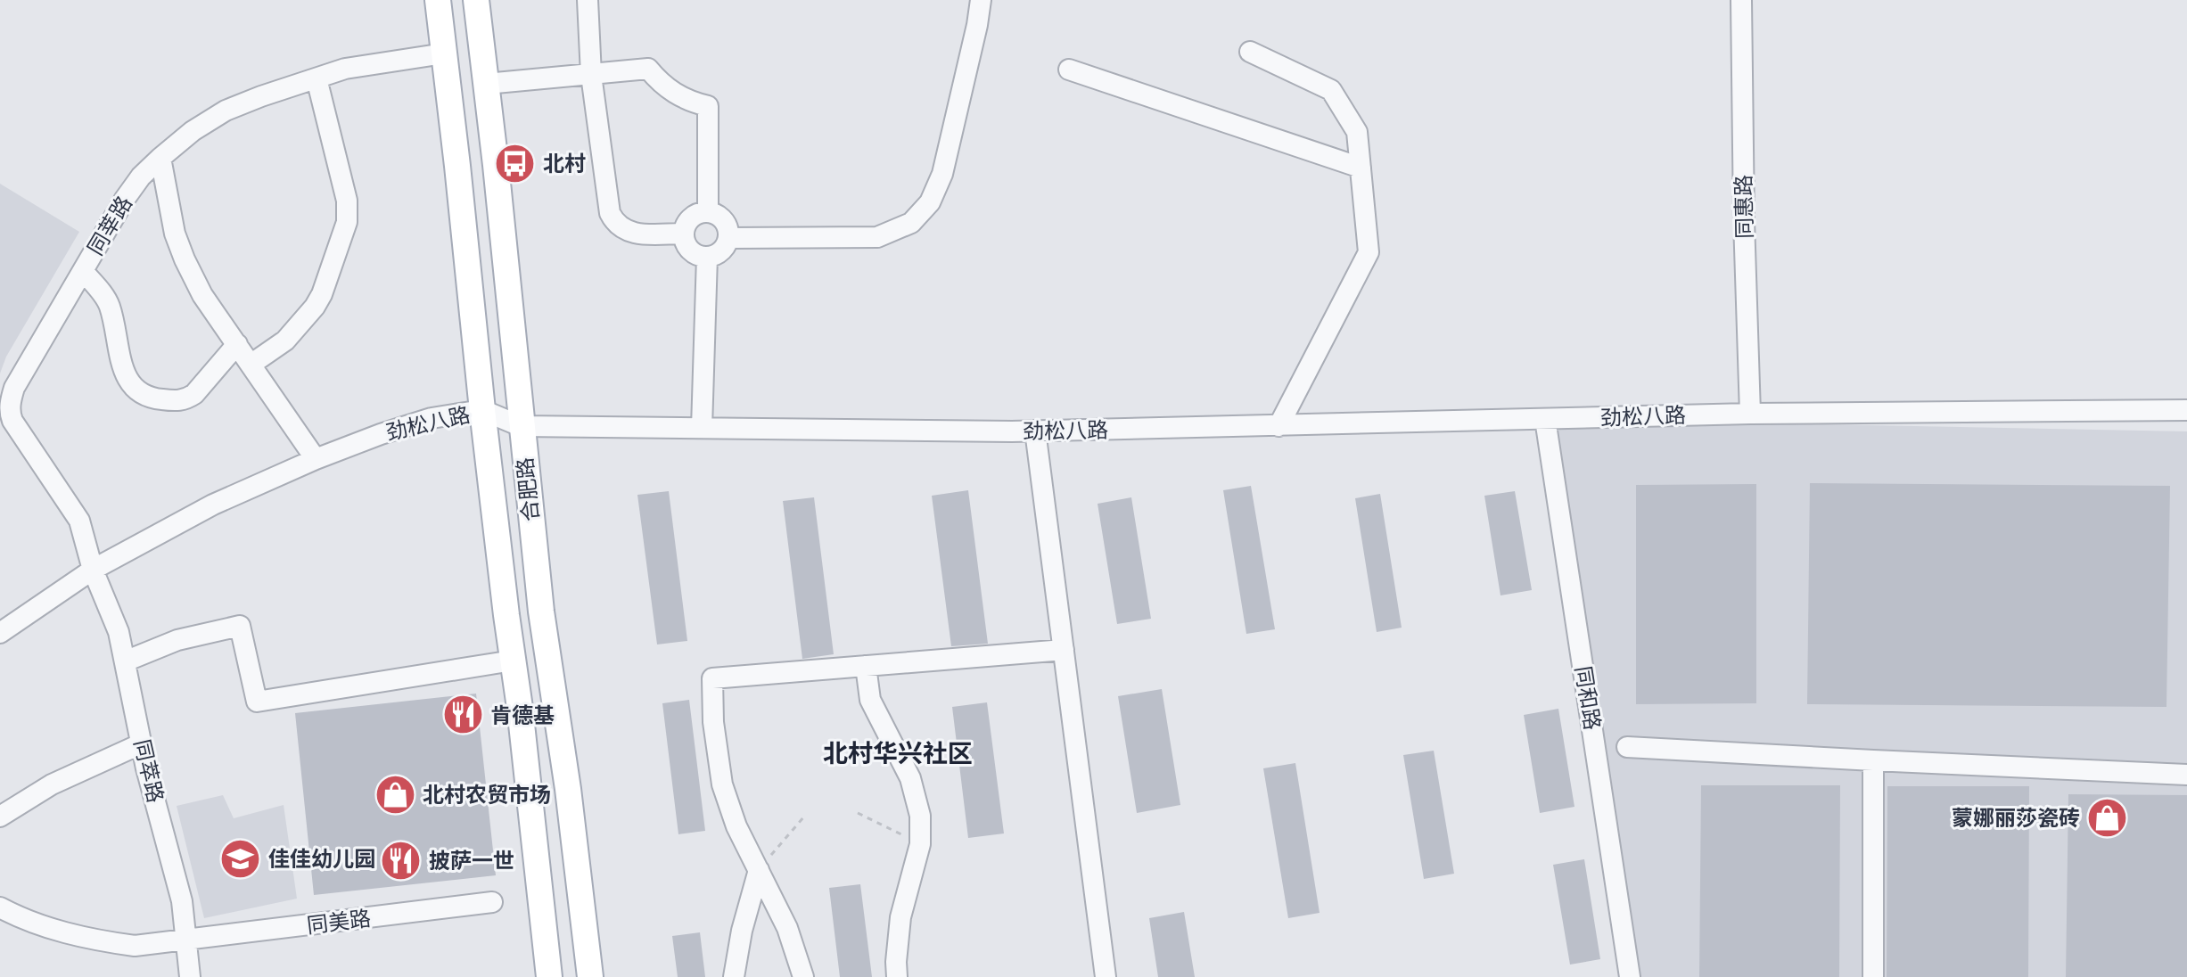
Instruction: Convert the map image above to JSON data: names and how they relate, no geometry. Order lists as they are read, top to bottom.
{
  "streets": {
    "main road": ["合肥路"],
    "street": [
      "同惠路",
      "同莘路",
      "劲松八路",
      "同和路",
      "同萃路",
      "同美路"
    ]
  },
  "crossings": [
    ["同惠路", "劲松八路"],
    ["同莘路", "劲松八路"],
    ["同莘路", "合肥路"],
    ["同莘路", "同萃路"],
    ["劲松八路", "合肥路"],
    ["劲松八路", "同和路"],
    ["劲松八路", "同萃路"],
    ["同萃路", "同美路"]
  ],
  "districts": ["北村华兴社区"],
  "places": {
    "bus stop": ["北村"],
    "restaurant": ["肯德基", "披萨一世"],
    "shop": ["北村农贸市场", "蒙娜丽莎瓷砖"],
    "school or university": ["佳佳幼儿园"]
  }
}
